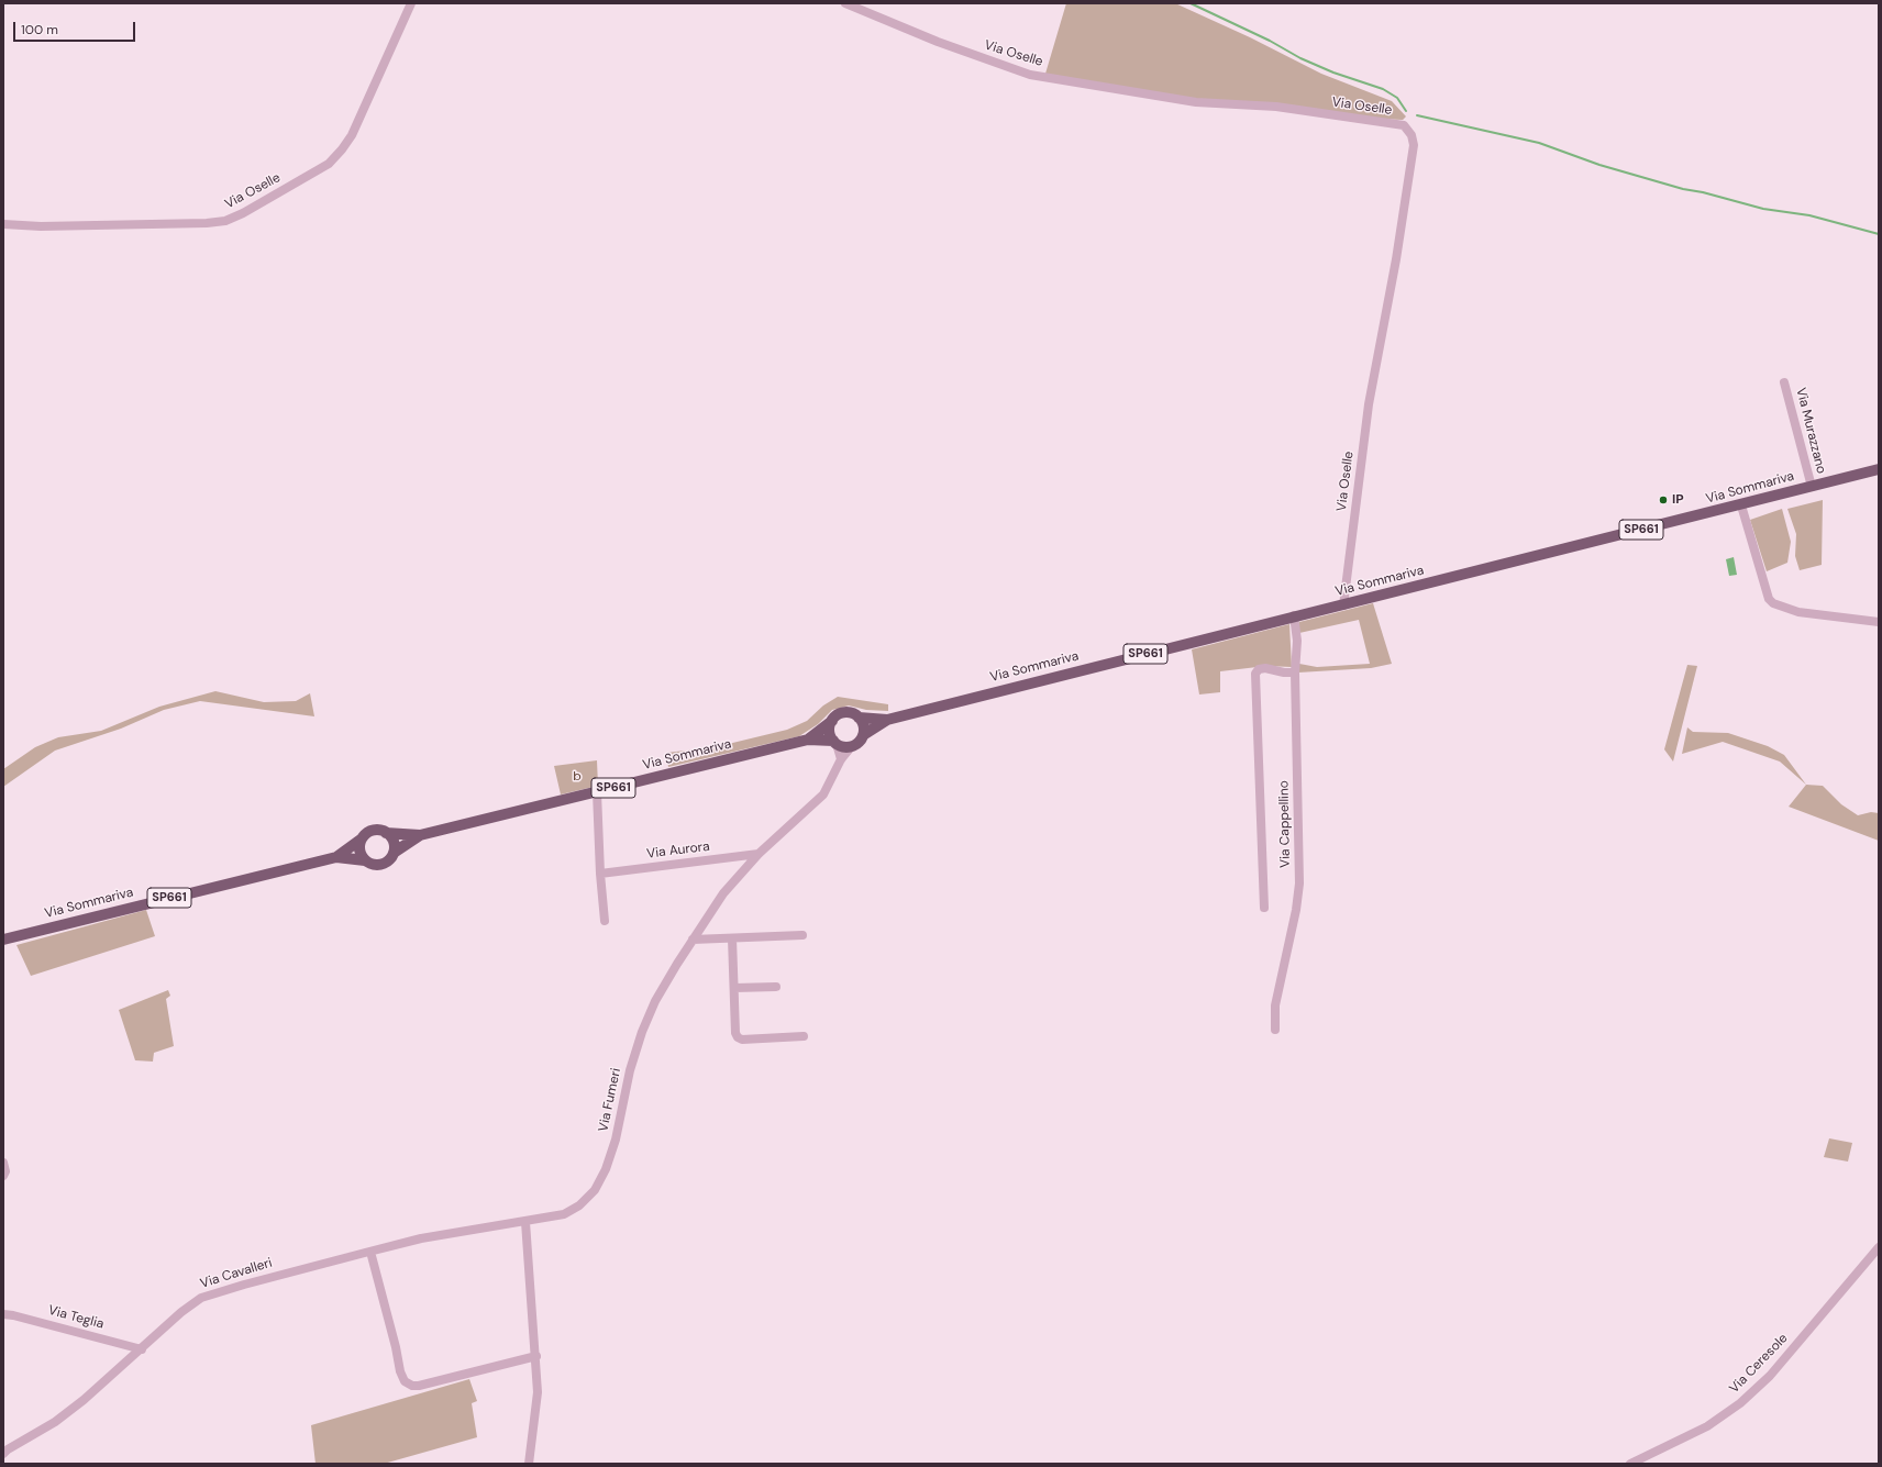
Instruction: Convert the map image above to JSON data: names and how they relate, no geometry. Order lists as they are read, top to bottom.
{
  "streets": {
    "main road": ["Via Sommariva", "SP661"],
    "street": [
      "Via Oselle",
      "Via Murazzano",
      "Via Cappellino",
      "Via Aurora",
      "Via Fumeri",
      "Via Cavalleri",
      "Via Teglia",
      "Via Ceresole"
    ]
  },
  "crossings": [
    ["Via Oselle", "Via Sommariva"],
    ["Via Murazzano", "Via Sommariva"],
    ["Via Sommariva", "Via Cappellino"],
    ["Via Sommariva", "Via Fumeri"],
    ["Via Aurora", "Via Fumeri"],
    ["Via Fumeri", "Via Cavalleri"],
    ["Via Cavalleri", "Via Teglia"]
  ],
  "parks": ["b"],
  "places": ["IP"],
  "scale_bar": "100 m"
}
